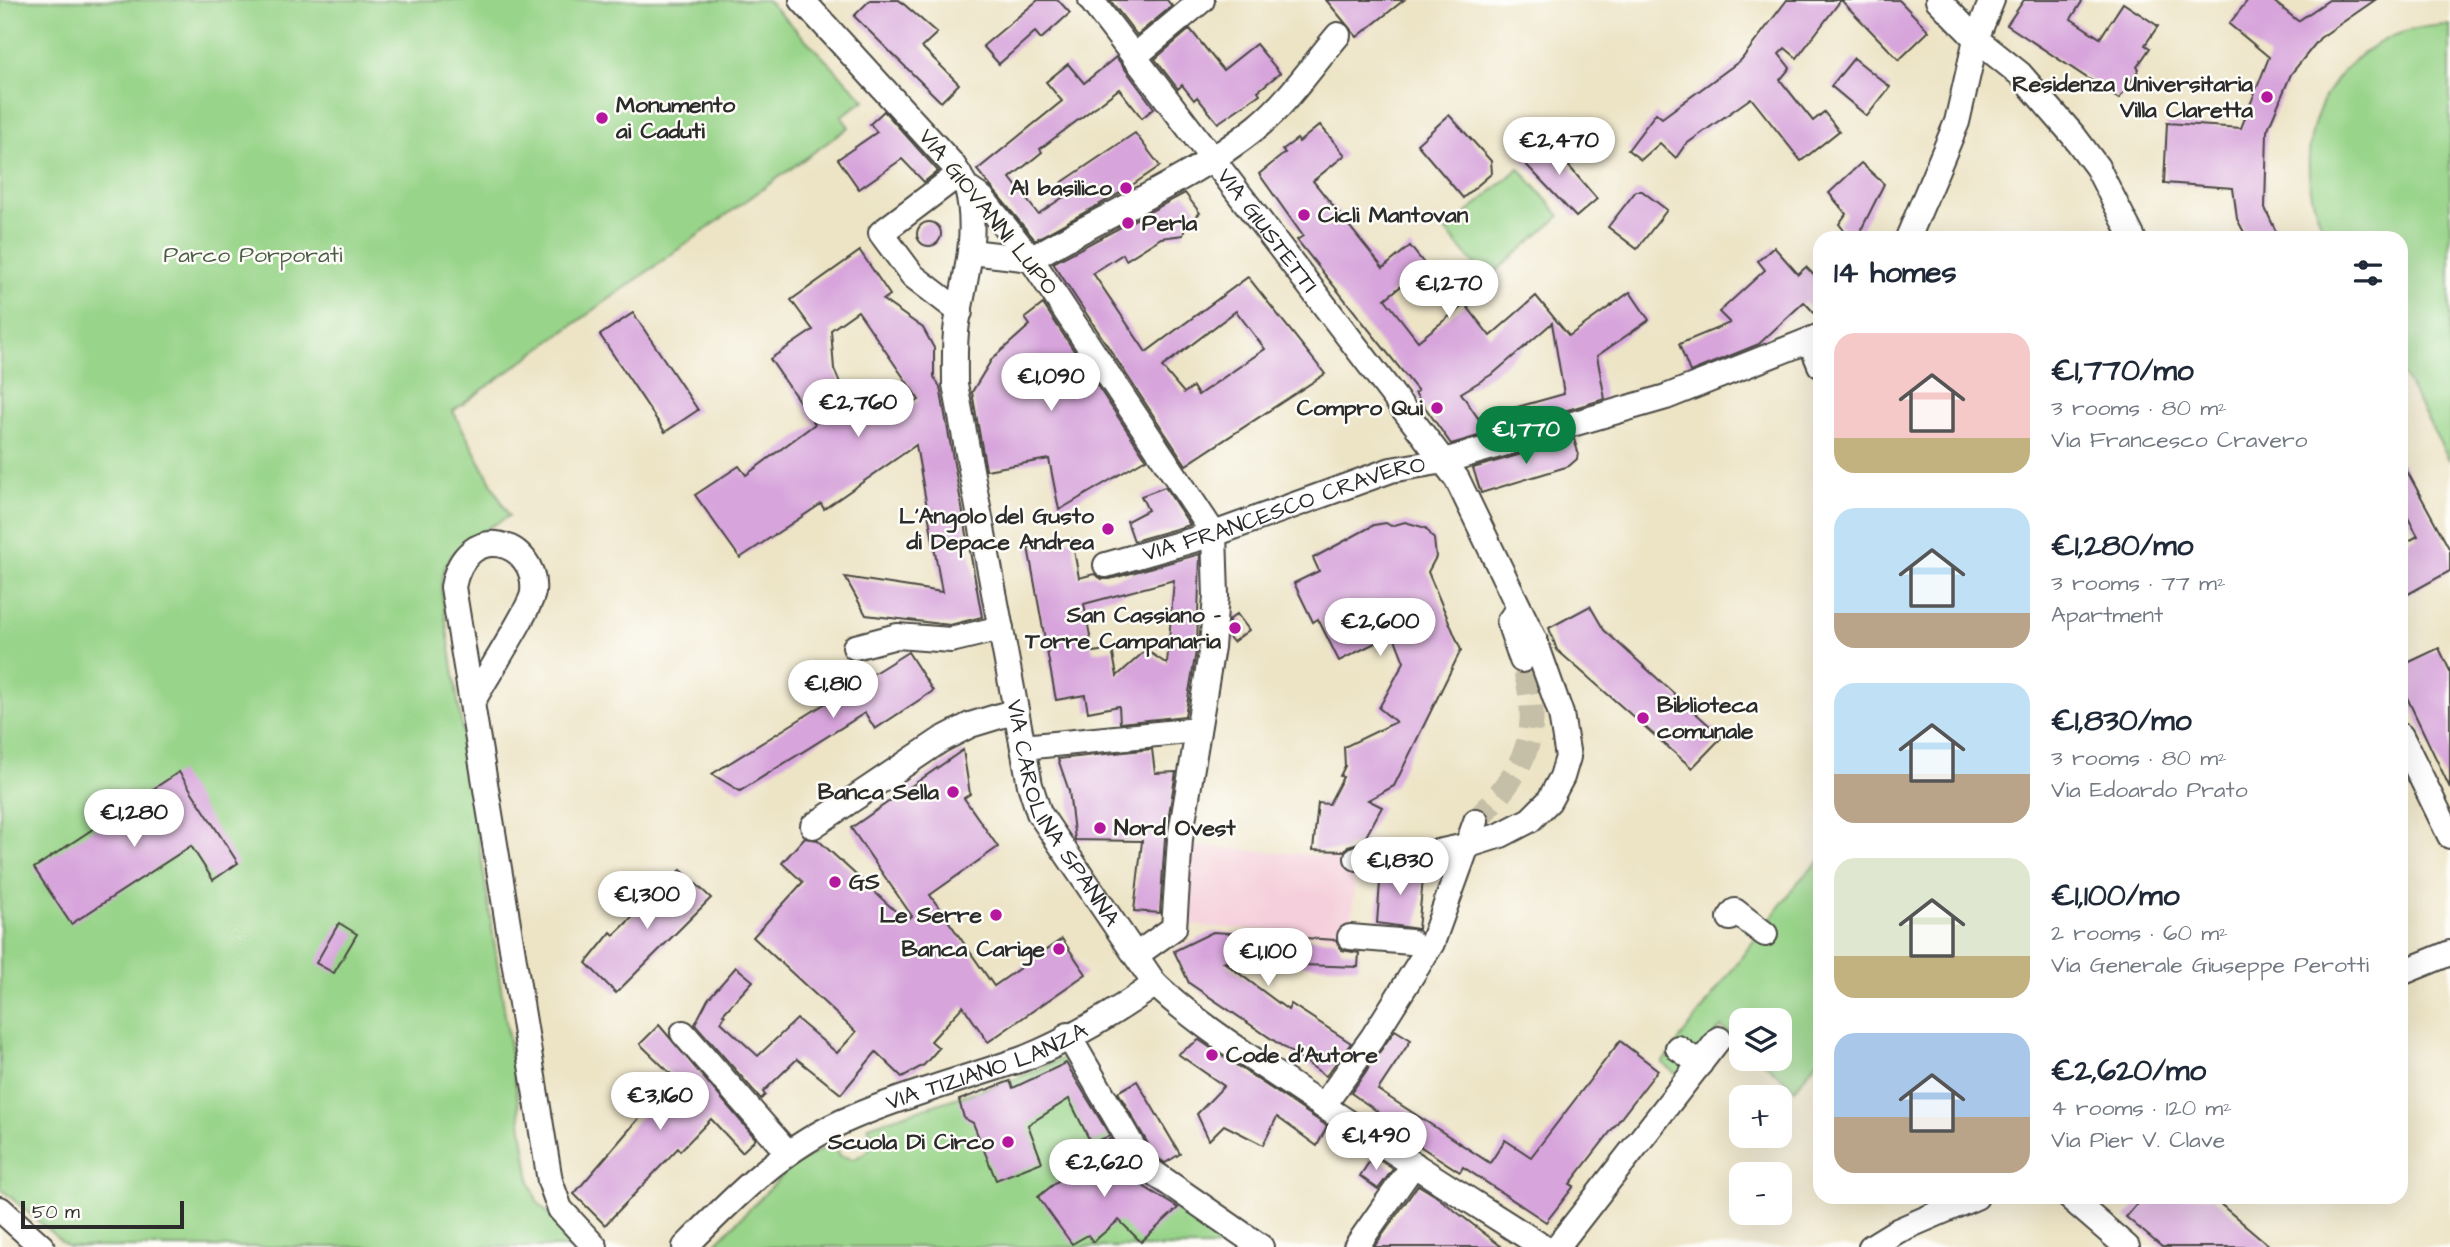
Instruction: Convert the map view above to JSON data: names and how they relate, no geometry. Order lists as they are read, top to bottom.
{
  "streets": {
    "street": [
      "VIA GIOVANNI LUPO",
      "VIA GIUSTETTI",
      "VIA FRANCESCO CRAVERO",
      "VIA CAROLINA SPANNA",
      "VIA TIZIANO LANZA"
    ]
  },
  "crossings": [
    ["VIA GIOVANNI LUPO", "VIA FRANCESCO CRAVERO"],
    ["VIA GIOVANNI LUPO", "VIA CAROLINA SPANNA"],
    ["VIA GIUSTETTI", "VIA FRANCESCO CRAVERO"],
    ["VIA CAROLINA SPANNA", "VIA TIZIANO LANZA"]
  ],
  "parks": ["Parco Porporati"],
  "places": [
    "Residenza Universitaria Villa Claretta",
    "Monumento ai Caduti",
    "Al basilico",
    "Cicli Mantovan",
    "Perla",
    "Compro Qui",
    "L'Angolo del Gusto di Depace Andrea",
    "San Cassiano - Torre Campanaria",
    "Biblioteca comunale",
    "Banca Sella",
    "Nord Ovest",
    "GS",
    "Le Serre",
    "Banca Carige",
    "Code d'Autore",
    "Scuola Di Circo"
  ],
  "scale_bar": "50 m",
  "page": {
    "price": [
      "€2,470",
      "€1,270",
      "€1,090",
      "€2,760",
      "€1,770",
      "€2,600",
      "€1,810",
      "€1,280",
      "€1,830",
      "€1,300",
      "€1,100",
      "€3,160",
      "€1,490",
      "€2,620"
    ],
    "heading": "14 homes",
    "list": [
      {
        "name": "€1,770/mo",
        "note": "3 rooms · 80 m² · Via Francesco Cravero"
      },
      {
        "name": "€1,280/mo",
        "note": "3 rooms · 77 m² · Apartment"
      },
      {
        "name": "€1,830/mo",
        "note": "3 rooms · 80 m² · Via Edoardo Prato"
      },
      {
        "name": "€1,100/mo",
        "note": "2 rooms · 60 m² · Via Generale Giuseppe Perotti"
      },
      {
        "name": "€2,620/mo",
        "note": "4 rooms · 120 m² · Via Pier V. Clave"
      }
    ],
    "map_buttons": ["+", "−"],
    "scale": "50 m"
  }
}
